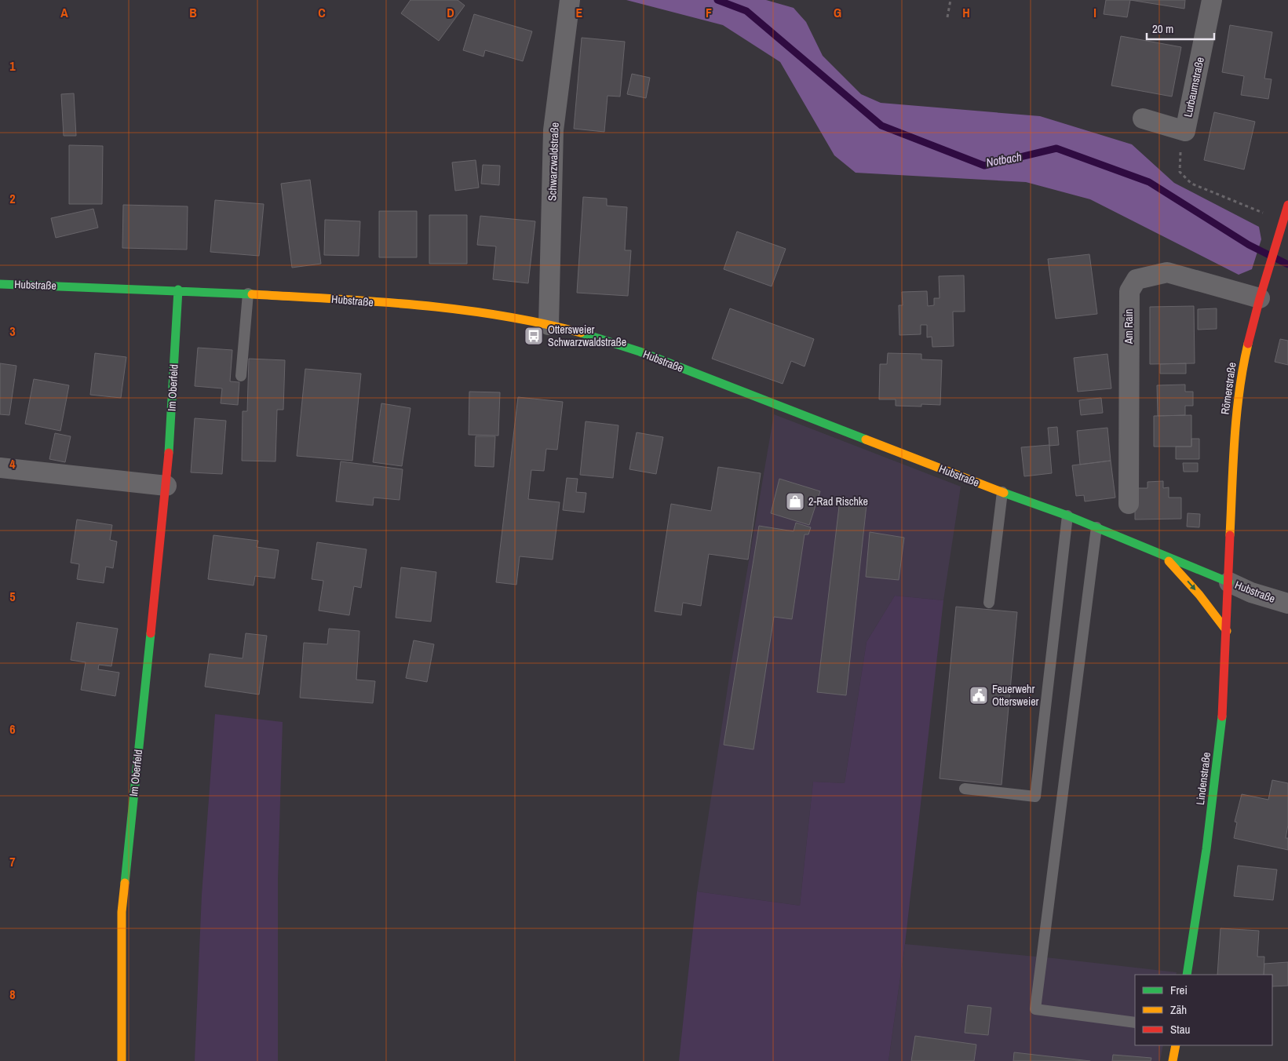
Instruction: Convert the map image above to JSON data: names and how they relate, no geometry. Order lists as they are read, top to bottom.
{
  "streets": {
    "main road": [
      "Hubstraße",
      "Im Oberfeld",
      "Römerstraße",
      "Lindenstraße"
    ],
    "street": ["Lurbaumstraße", "Schwarzwaldstraße", "Am Rain"]
  },
  "crossings": [
    ["Schwarzwaldstraße", "Hubstraße"],
    ["Hubstraße", "Im Oberfeld"],
    ["Hubstraße", "Römerstraße"],
    ["Hubstraße", "Lindenstraße"],
    ["Am Rain", "Römerstraße"],
    ["Römerstraße", "Lindenstraße"]
  ],
  "water": ["Notbach"],
  "places": {
    "bus stop": ["Ottersweier Schwarzwaldstraße"],
    "shop": ["2-Rad Rischke"],
    "public building": ["Feuerwehr Ottersweier"]
  },
  "legend": ["Frei", "Zäh", "Stau"],
  "scale_bar": "20 m",
  "grid": {
    "columns": [
      "A",
      "B",
      "C",
      "D",
      "E",
      "F",
      "G",
      "H",
      "I"
    ],
    "rows": [
      "1",
      "2",
      "3",
      "4",
      "5",
      "6",
      "7",
      "8"
    ]
  }
}
